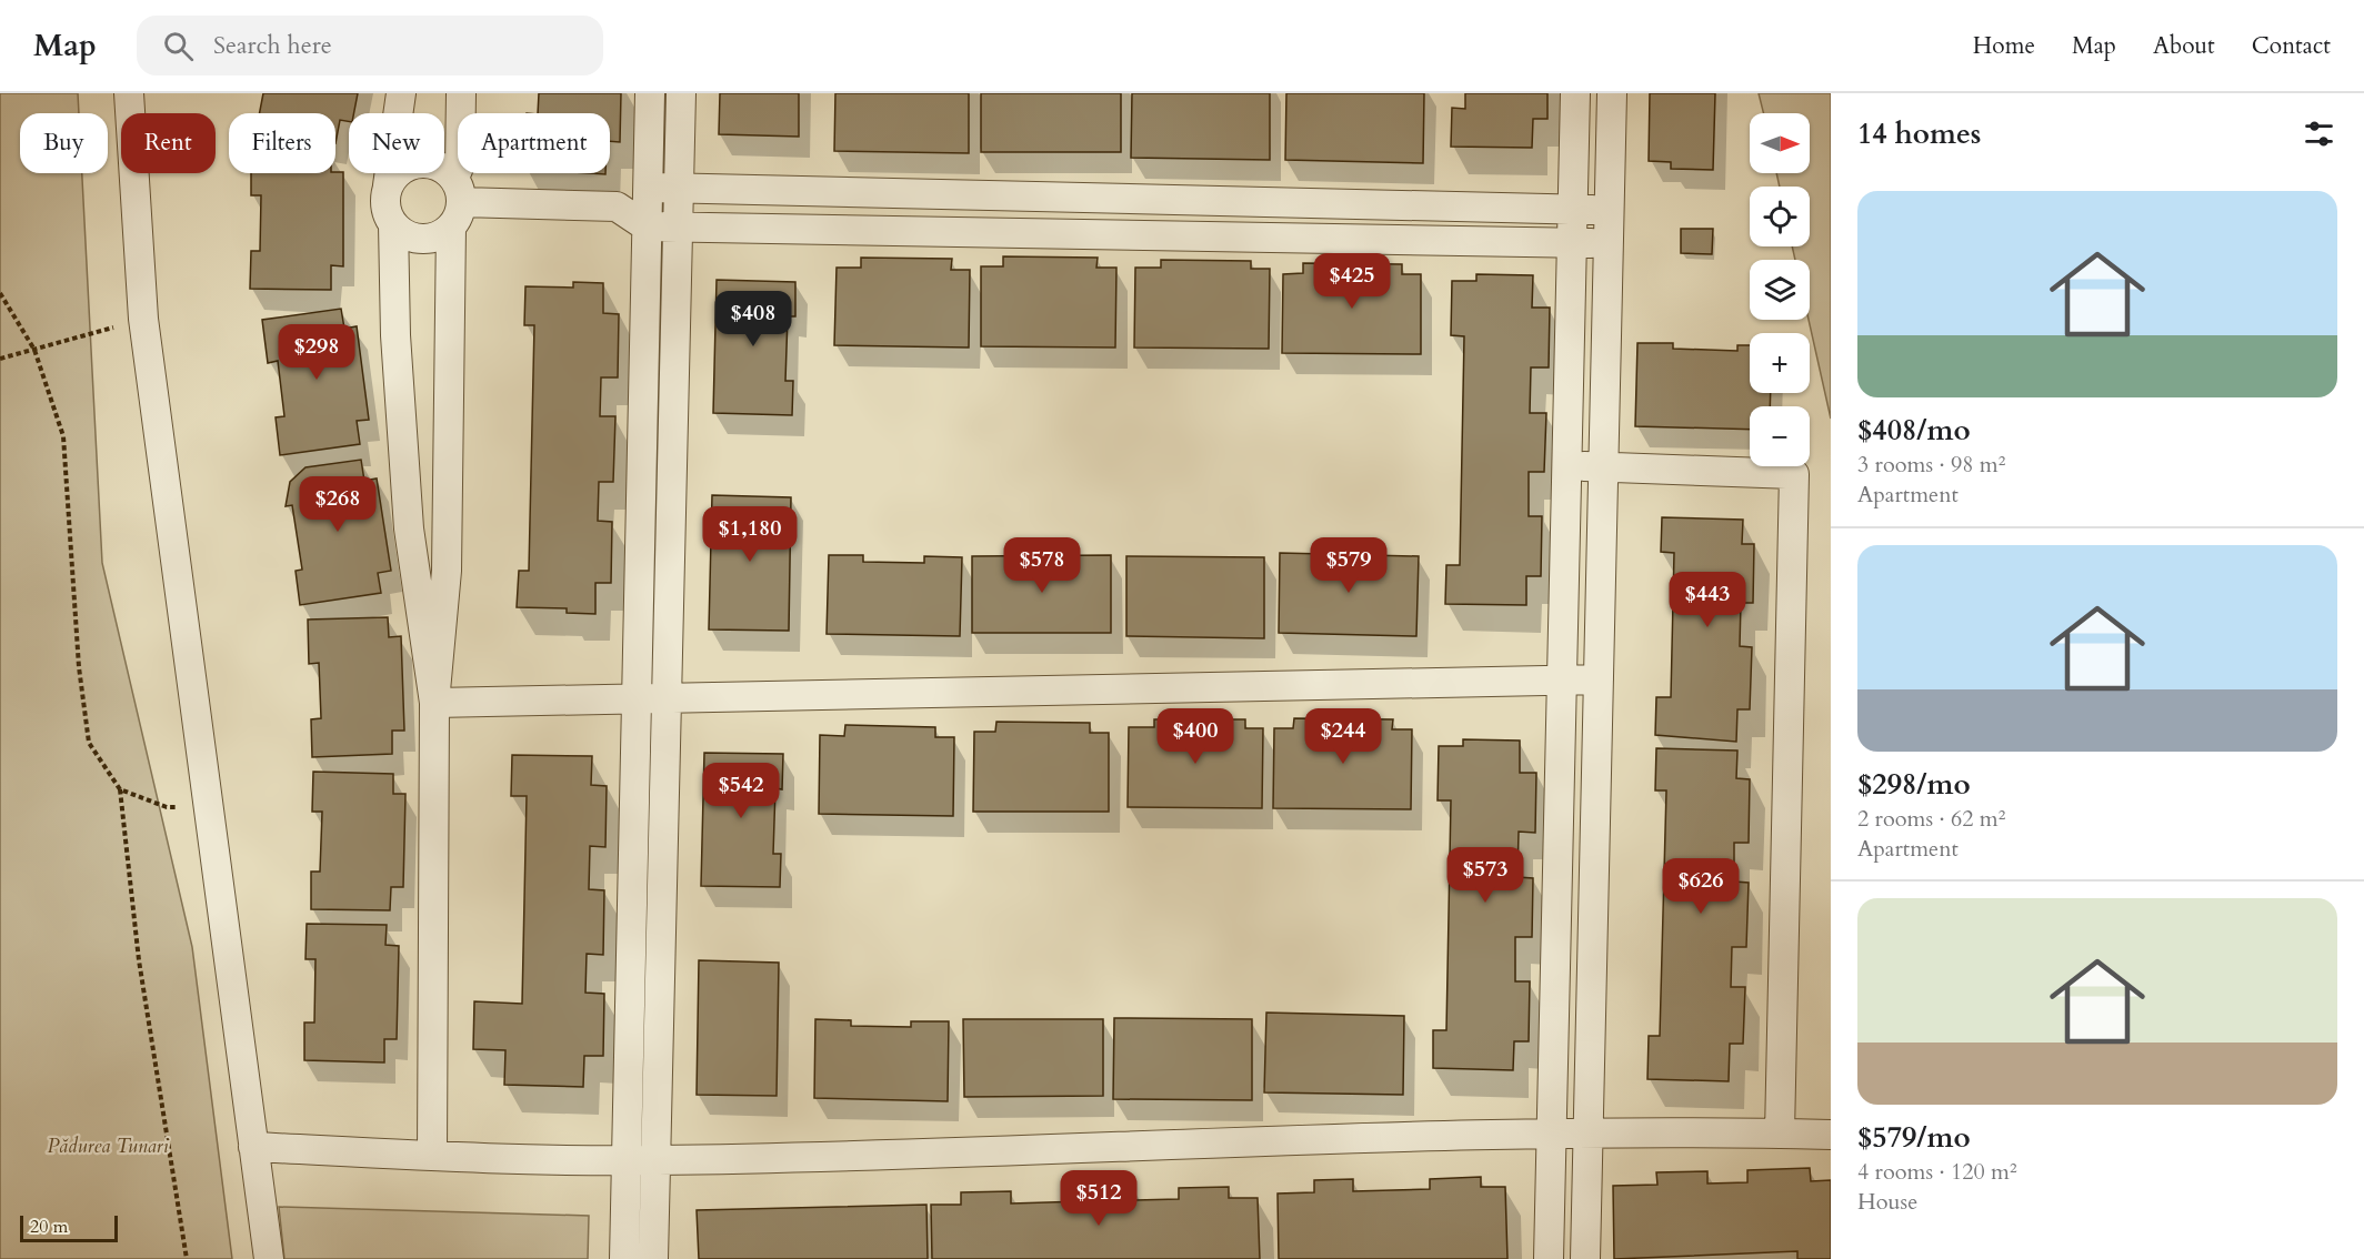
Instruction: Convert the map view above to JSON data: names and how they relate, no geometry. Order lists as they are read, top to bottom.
{
  "parks": ["Pădurea Tunari"],
  "scale_bar": "20 m",
  "north": "right",
  "page": {
    "header": "Map",
    "search": "Search here",
    "nav": [
      "Home",
      "Map",
      "About",
      "Contact"
    ],
    "heading": "14 homes",
    "map_buttons": ["+", "−"],
    "chip": [
      "Buy",
      "Rent",
      "Filters",
      "New",
      "Apartment"
    ],
    "list": [
      {
        "name": "$408/mo",
        "note": "3 rooms · 98 m² · Apartment"
      },
      {
        "name": "$298/mo",
        "note": "2 rooms · 62 m² · Apartment"
      },
      {
        "name": "$579/mo",
        "note": "4 rooms · 120 m² · House"
      }
    ],
    "price": [
      "$425",
      "$408",
      "$298",
      "$268",
      "$1,180",
      "$578",
      "$579",
      "$443",
      "$400",
      "$244",
      "$542",
      "$573",
      "$626",
      "$512"
    ],
    "scale": "20 m"
  }
}
